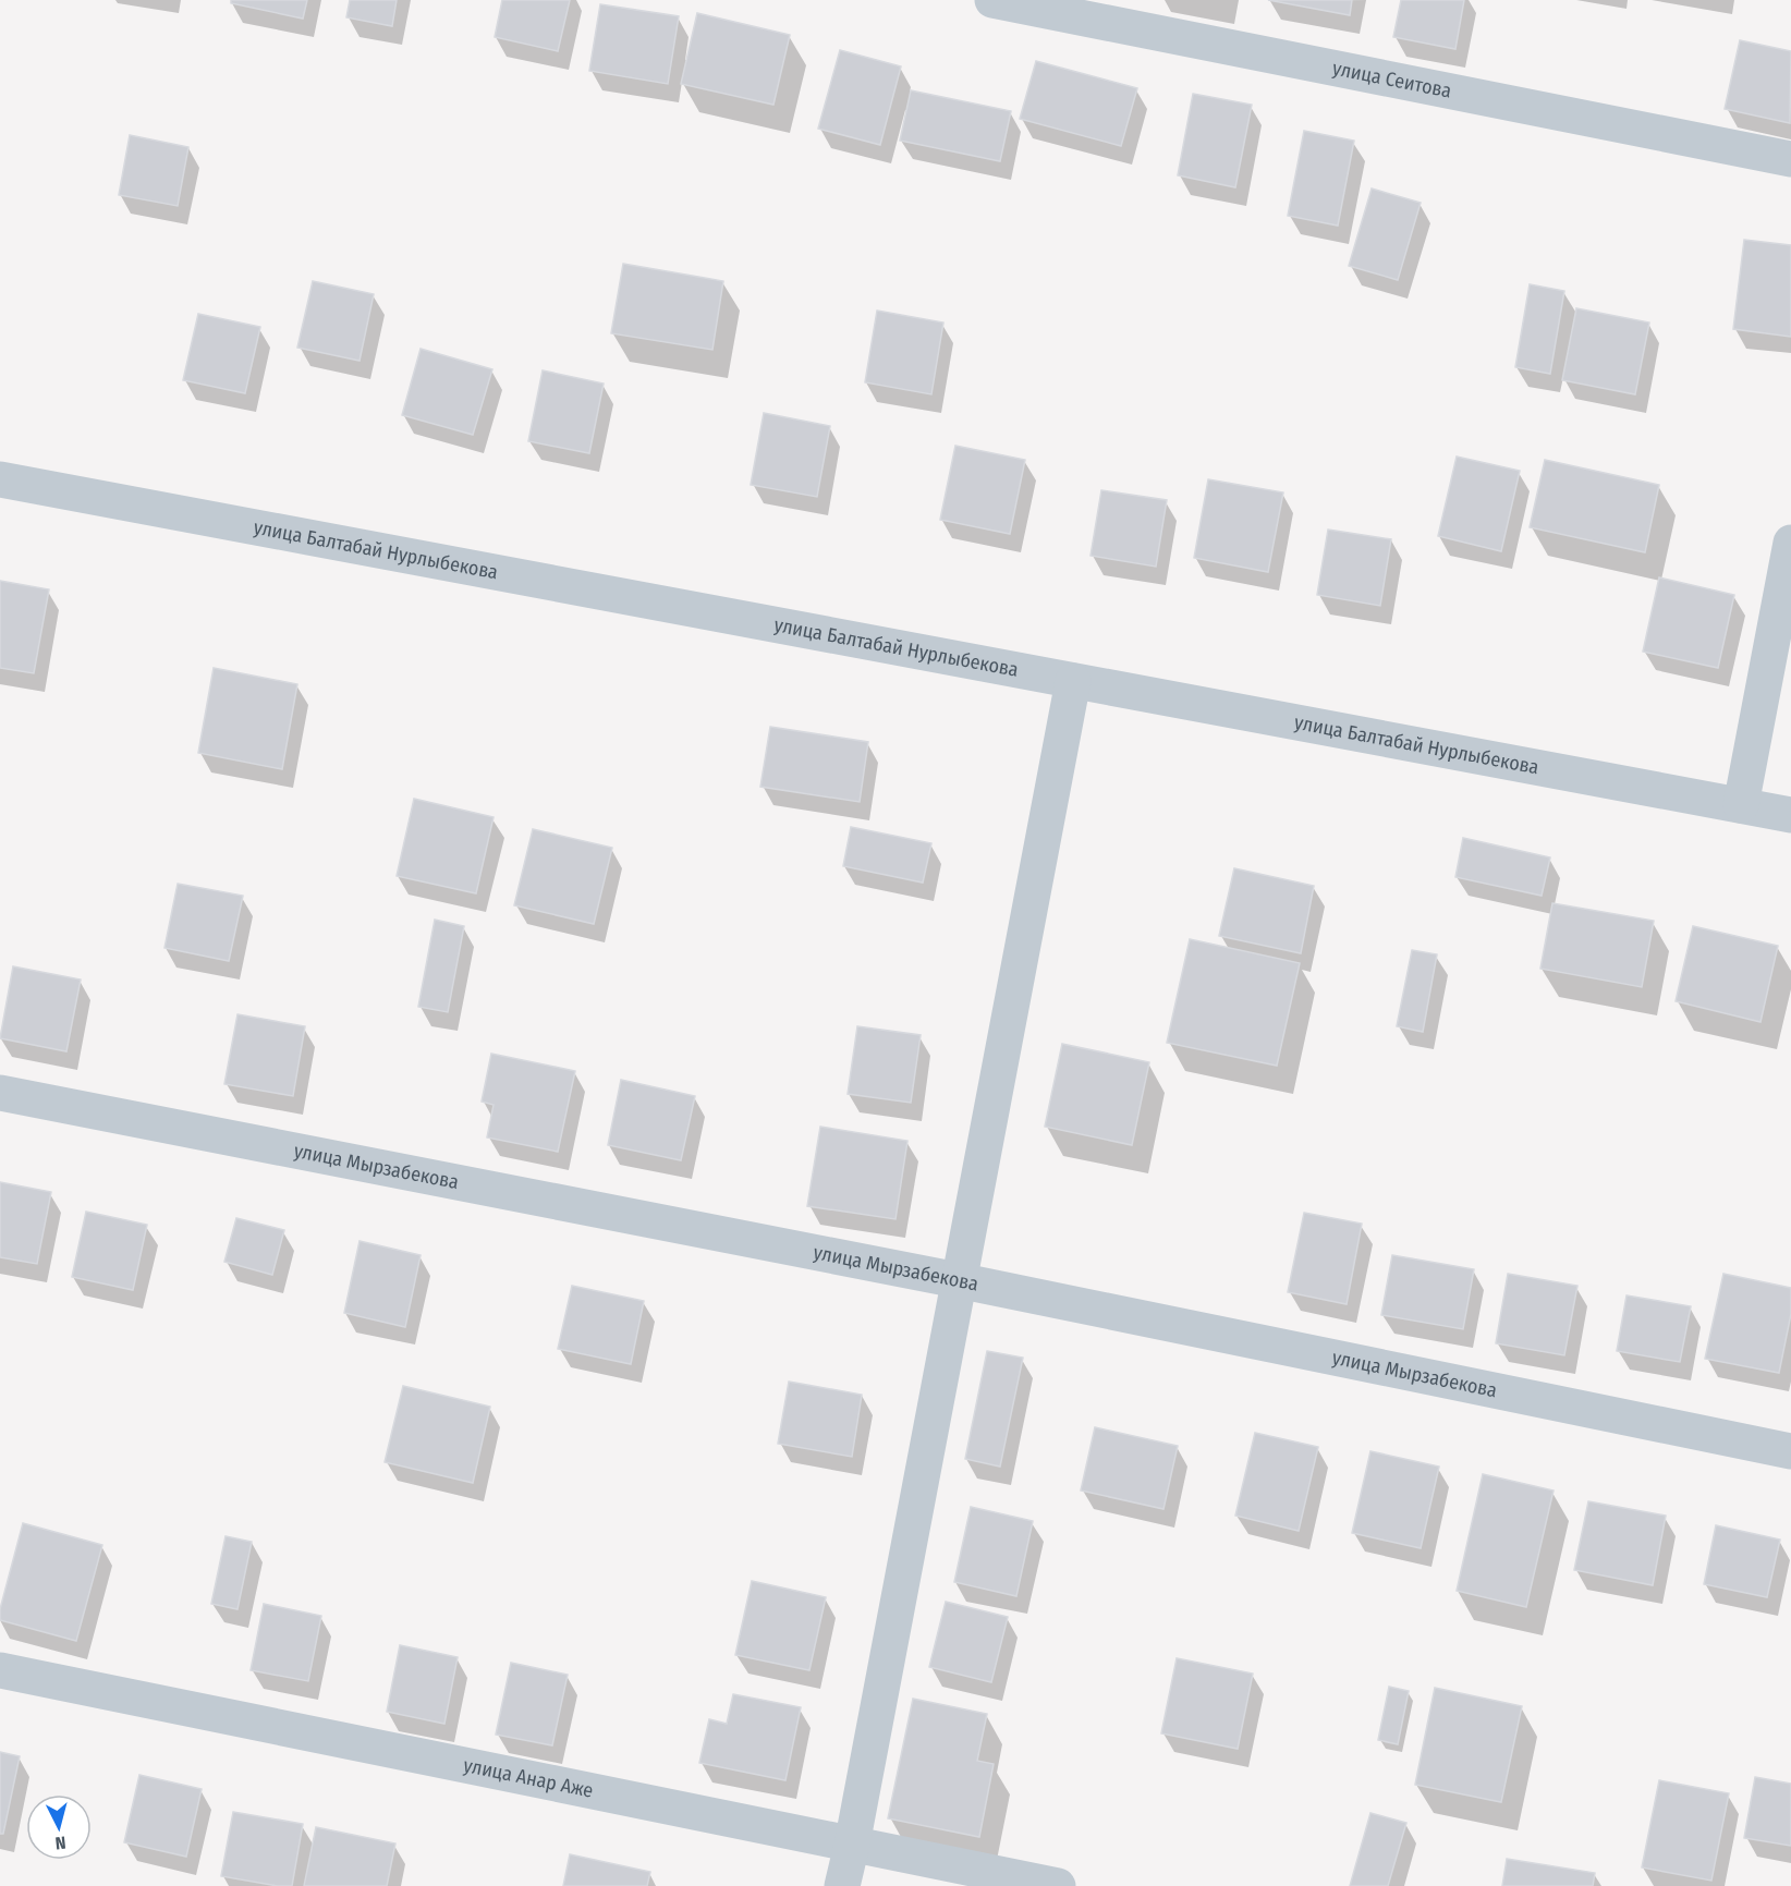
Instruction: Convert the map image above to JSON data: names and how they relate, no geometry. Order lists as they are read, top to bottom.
{
  "streets": {
    "street": [
      "улица Сеитова",
      "улица Балтабай Нурлыбекова",
      "улица Мырзабекова",
      "улица Анар Аже"
    ]
  },
  "north": "bottom"
}
